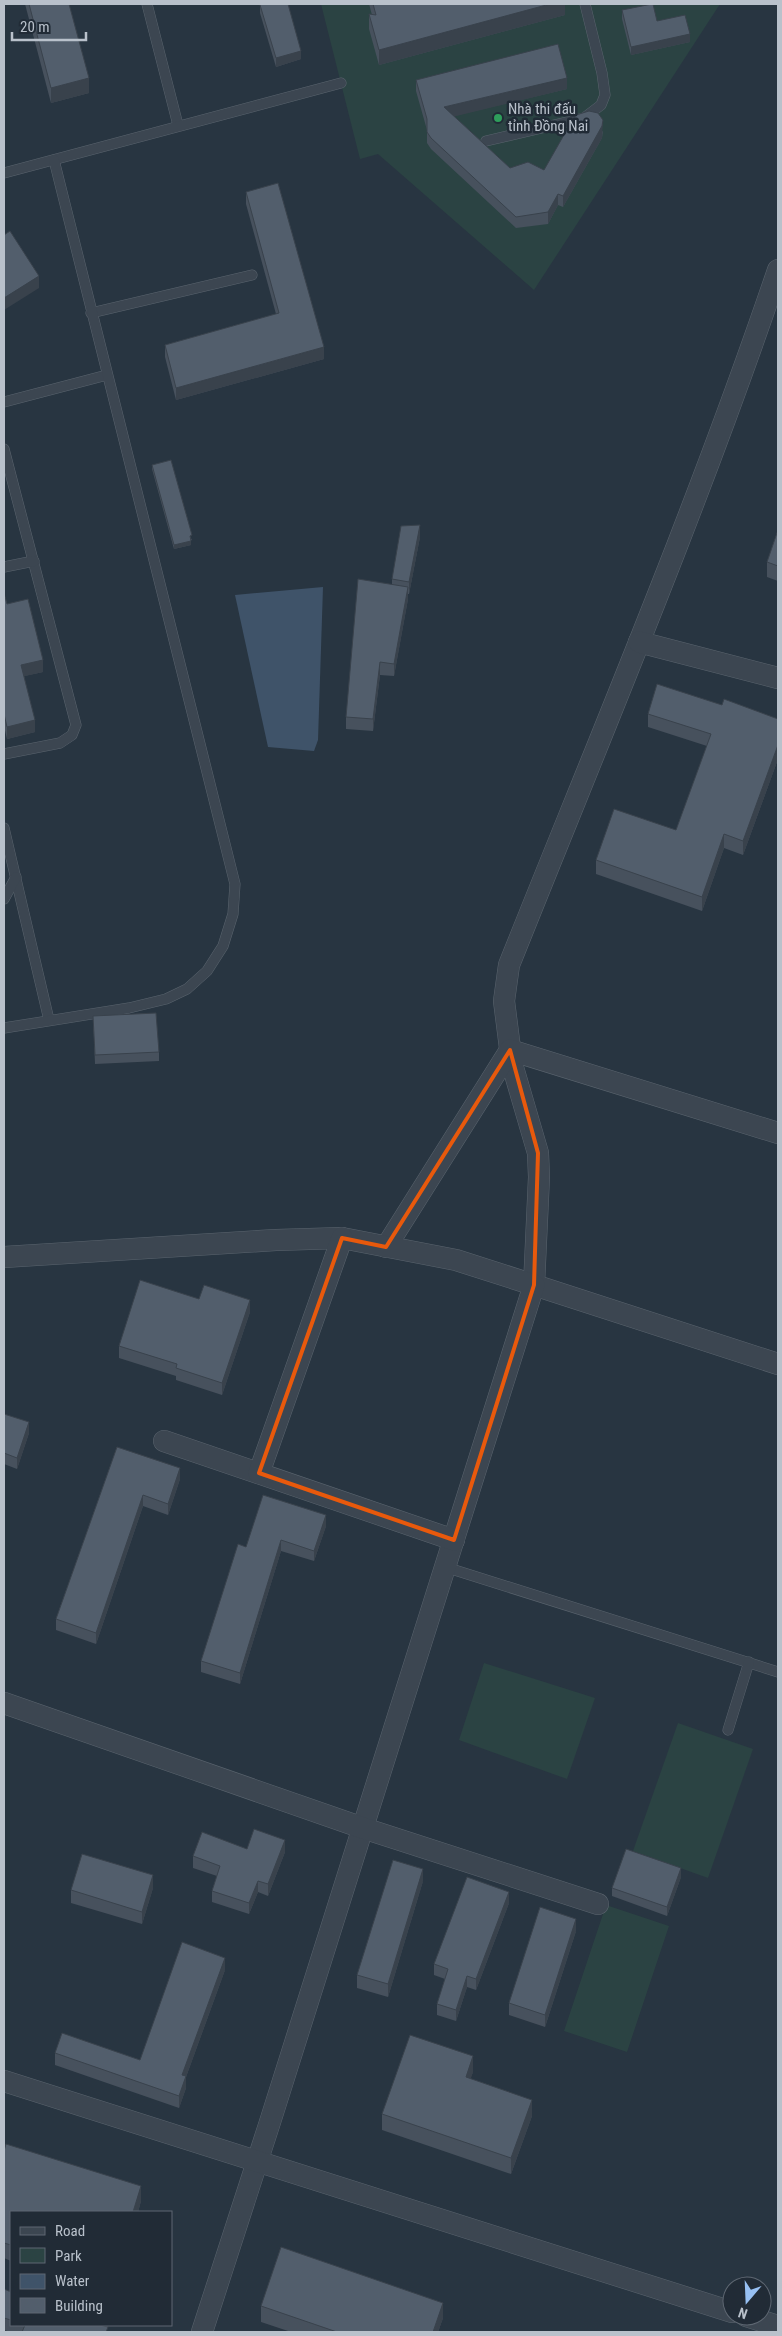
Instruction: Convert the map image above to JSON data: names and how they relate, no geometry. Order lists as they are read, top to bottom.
{
  "places": ["Nhà thi đấu tỉnh Đồng Nai"],
  "legend": [
    "Road",
    "Park",
    "Water",
    "Building"
  ],
  "scale_bar": "20 m",
  "north": "bottom"
}
